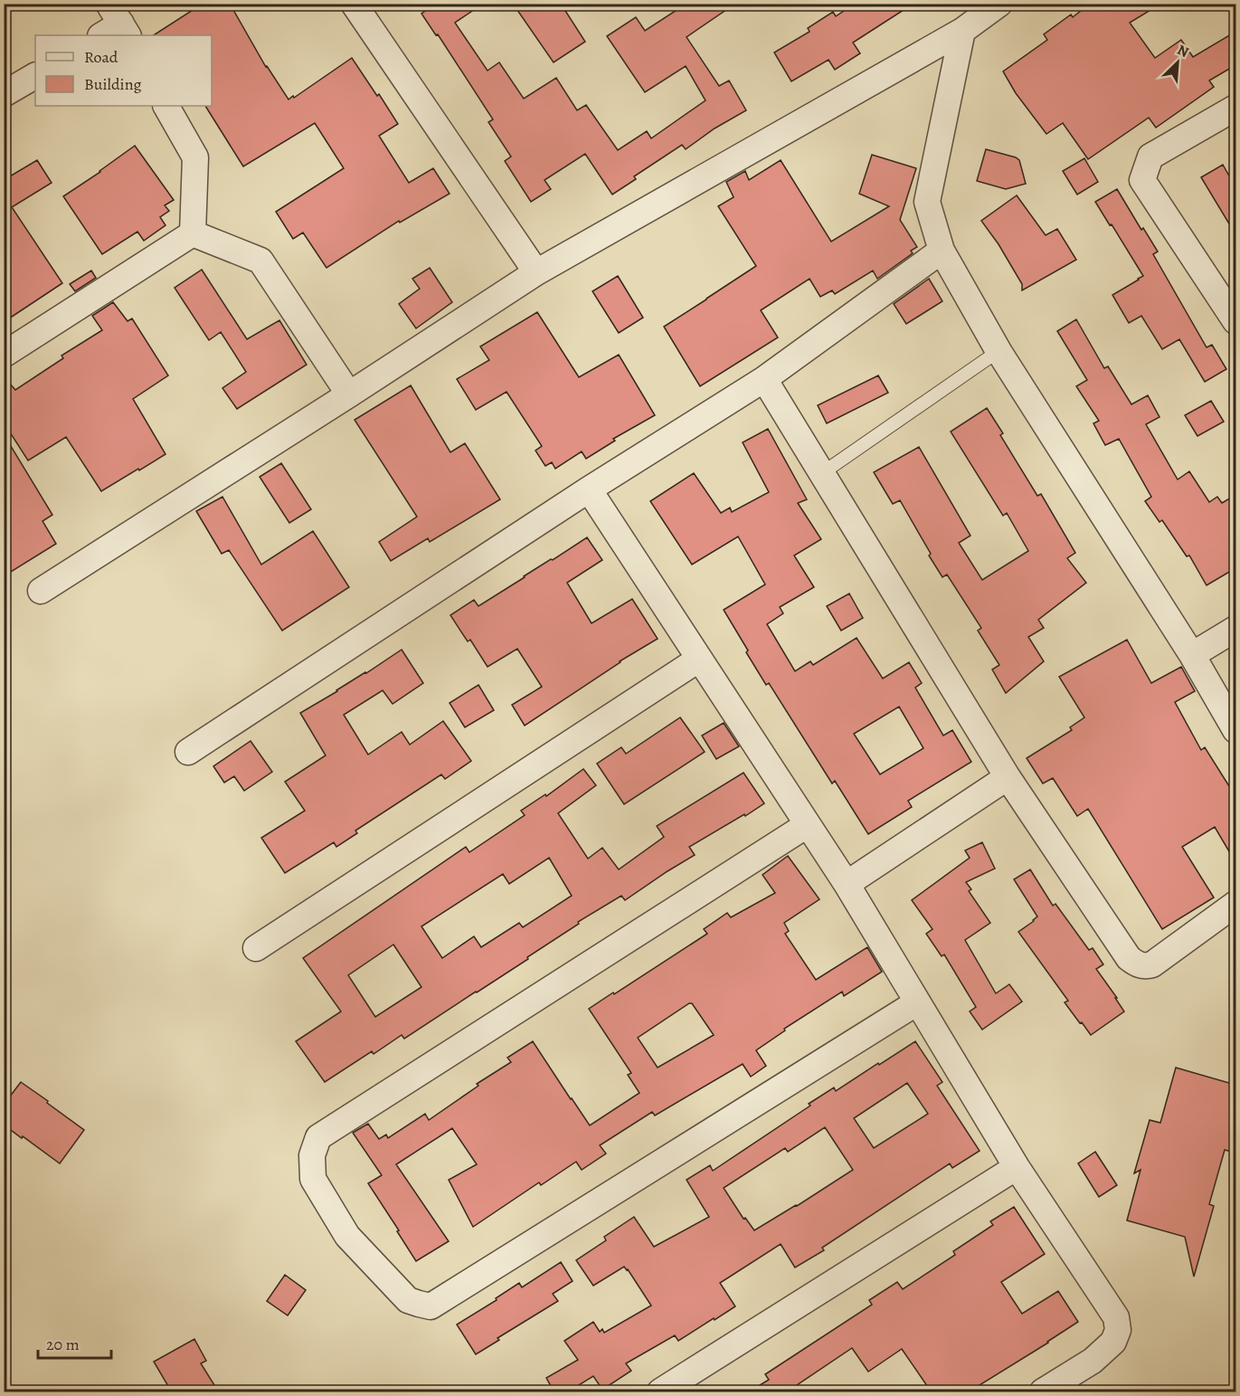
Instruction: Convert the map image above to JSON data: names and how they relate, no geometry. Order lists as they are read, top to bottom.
{
  "legend": ["Road", "Building"],
  "scale_bar": "20 m",
  "north": "top right"
}
